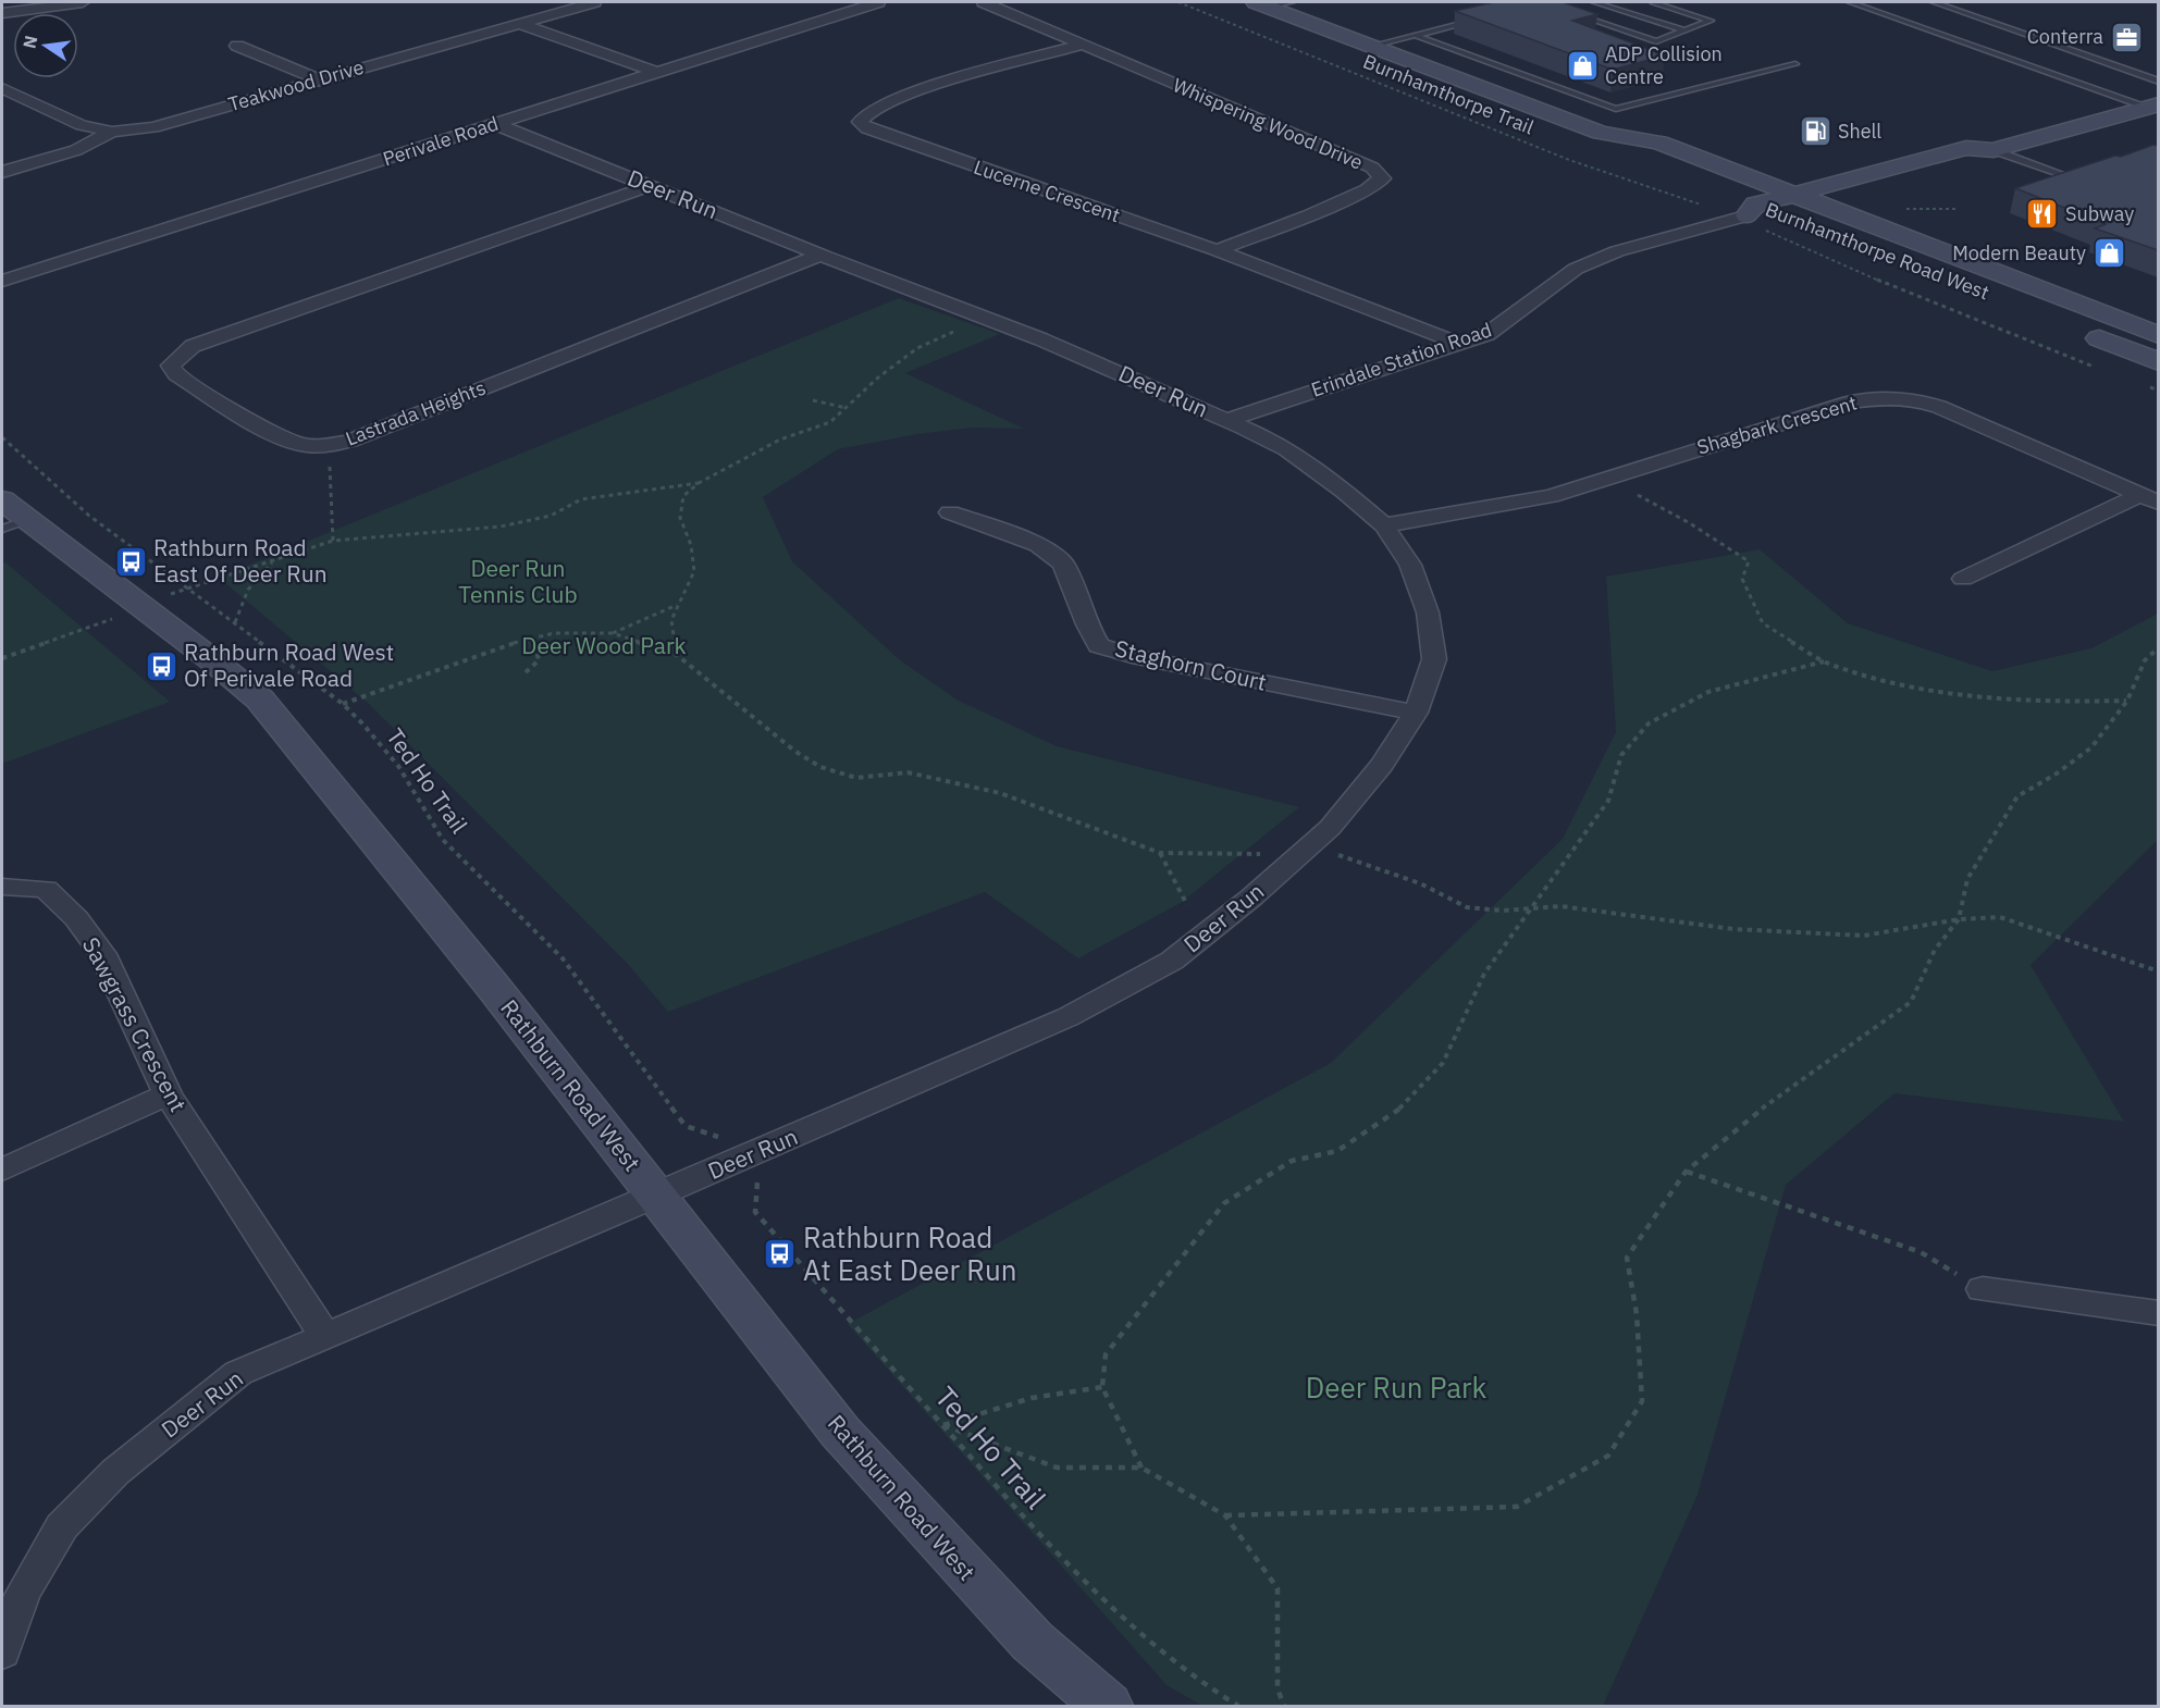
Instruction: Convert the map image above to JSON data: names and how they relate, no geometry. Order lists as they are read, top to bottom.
{
  "streets": {
    "street": [
      "Teakwood Drive",
      "Whispering Wood Drive",
      "Perivale Road",
      "Lucerne Crescent",
      "Deer Run",
      "Burnhamthorpe Road West",
      "Erindale Station Road",
      "Lastrada Heights",
      "Shagbark Crescent",
      "Staghorn Court",
      "Sawgrass Crescent",
      "Rathburn Road West"
    ],
    "path": ["Burnhamthorpe Trail", "Ted Ho Trail"]
  },
  "crossings": [
    ["Whispering Wood Drive", "Lucerne Crescent"],
    ["Perivale Road", "Deer Run"],
    ["Lucerne Crescent", "Erindale Station Road"],
    ["Deer Run", "Erindale Station Road"],
    ["Deer Run", "Lastrada Heights"],
    ["Deer Run", "Shagbark Crescent"],
    ["Deer Run", "Staghorn Court"],
    ["Deer Run", "Sawgrass Crescent"],
    ["Deer Run", "Rathburn Road West"],
    ["Burnhamthorpe Road West", "Erindale Station Road"]
  ],
  "parks": ["Deer Run Tennis Club", "Deer Wood Park", "Deer Run Park"],
  "places": {
    "office": ["Conterra"],
    "shop": ["ADP Collision Centre", "Modern Beauty"],
    "fuel station": ["Shell"],
    "restaurant": ["Subway"],
    "bus stop": ["Rathburn Road East Of Deer Run", "Rathburn Road West Of Perivale Road", "Rathburn Road At East Deer Run"]
  },
  "north": "left"
}
